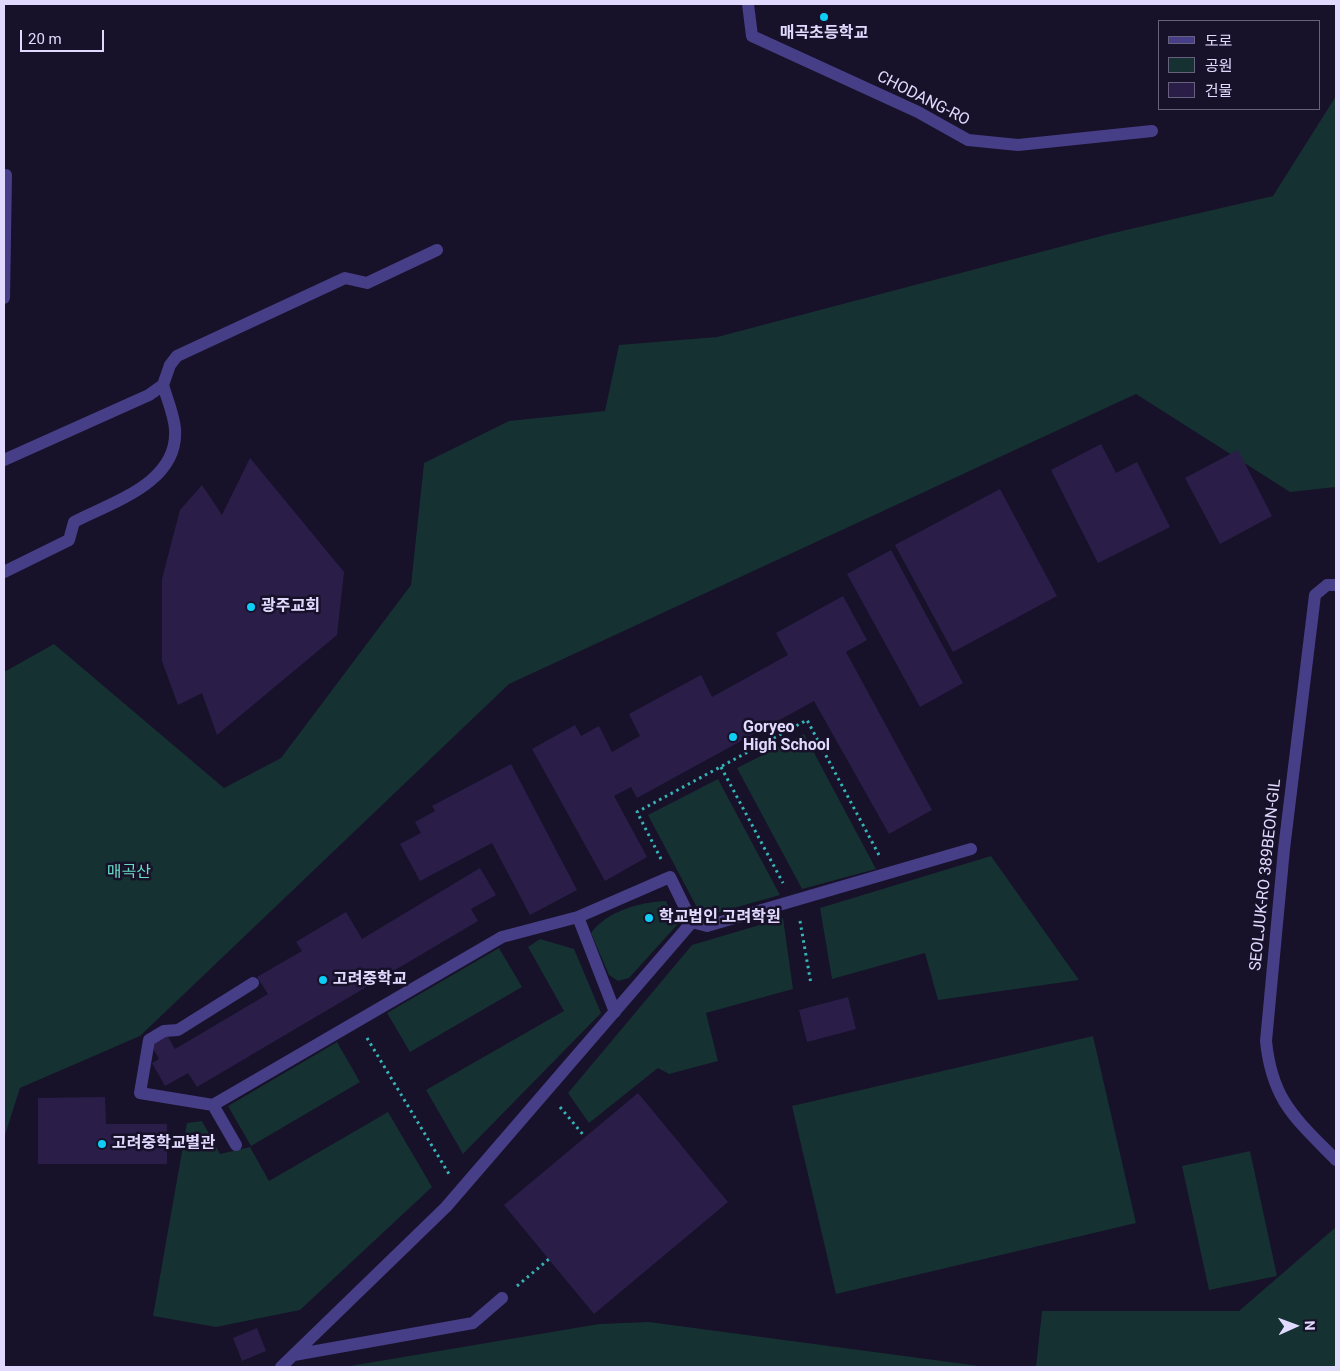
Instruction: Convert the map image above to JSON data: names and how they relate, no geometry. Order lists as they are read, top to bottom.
{
  "streets": {
    "street": ["CHODANG-RO", "SEOLJUK-RO 389BEON-GIL"]
  },
  "parks": ["매곡산"],
  "places": [
    "매곡초등학교",
    "광주교회",
    "Goryeo High School",
    "학교법인 고려학원",
    "고려중학교",
    "고려중학교별관"
  ],
  "legend": ["도로", "공원", "건물"],
  "scale_bar": "20 m",
  "north": "right"
}
